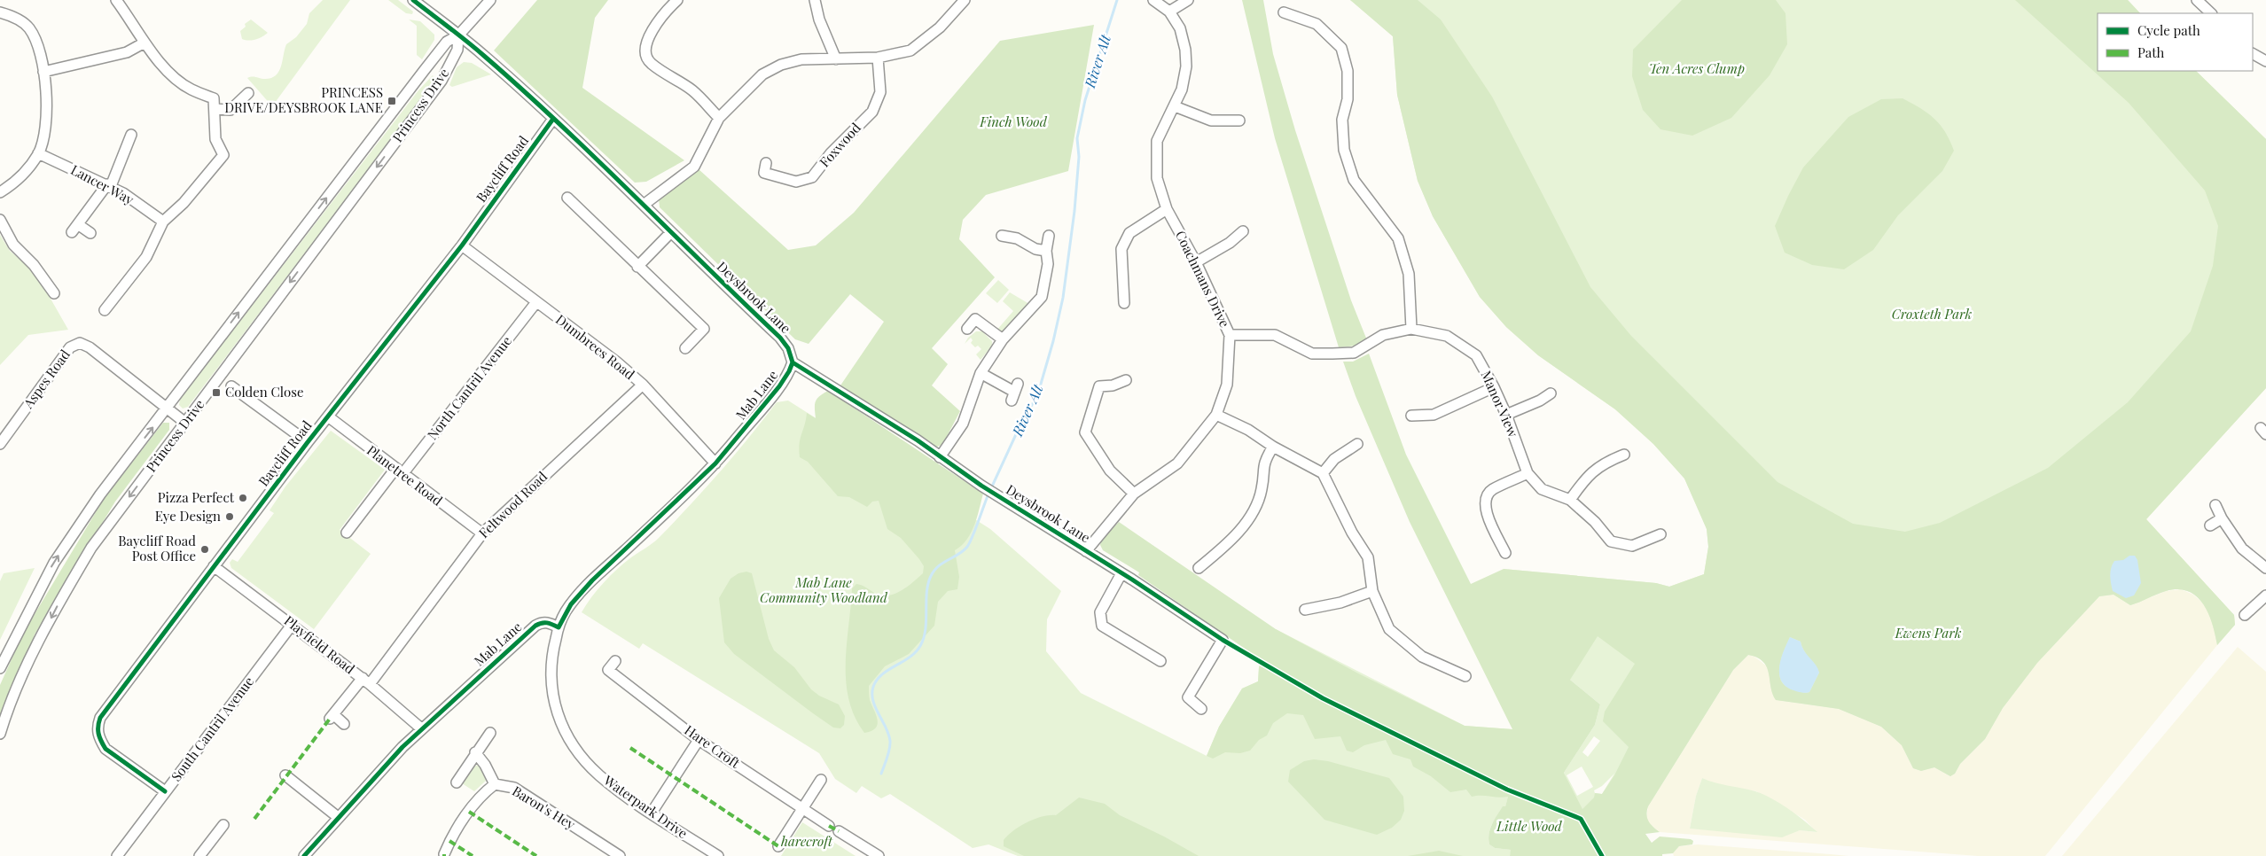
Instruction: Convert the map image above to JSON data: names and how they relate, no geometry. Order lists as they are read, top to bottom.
{
  "streets": {
    "street": [
      "Princess Drive",
      "Foxwood",
      "Baycliff Road",
      "Lancer Way",
      "Coachmans Drive",
      "Deysbrook Lane",
      "Dumbrees Road",
      "Aspes Road",
      "North Cantril Avenue",
      "Mab Lane",
      "Manor View",
      "Planetree Road",
      "Feltwood Road",
      "Playfield Road",
      "South Cantril Avenue",
      "Hare Croft",
      "Waterpark Drive",
      "Baron's Hey"
    ]
  },
  "crossings": [
    ["Princess Drive", "Deysbrook Lane"],
    ["Princess Drive", "Aspes Road"],
    ["Baycliff Road", "Deysbrook Lane"],
    ["Baycliff Road", "Dumbrees Road"],
    ["Baycliff Road", "Planetree Road"],
    ["Baycliff Road", "Playfield Road"],
    ["Baycliff Road", "South Cantril Avenue"],
    ["Coachmans Drive", "Deysbrook Lane"],
    ["Coachmans Drive", "Manor View"],
    ["Deysbrook Lane", "Mab Lane"],
    ["Dumbrees Road", "North Cantril Avenue"],
    ["Dumbrees Road", "Mab Lane"],
    ["Dumbrees Road", "Feltwood Road"],
    ["North Cantril Avenue", "Planetree Road"],
    ["Mab Lane", "Playfield Road"],
    ["Mab Lane", "Waterpark Drive"],
    ["Planetree Road", "Feltwood Road"],
    ["Feltwood Road", "Playfield Road"],
    ["Playfield Road", "South Cantril Avenue"]
  ],
  "water": ["River Alt"],
  "parks": [
    "Ten Acres Clump",
    "Finch Wood",
    "Croxteth Park",
    "Mab Lane Community Woodland",
    "Ewens Park",
    "Little Wood",
    "harecroft"
  ],
  "places": {
    "transit": ["PRINCESS DRIVE/DEYSBROOK LANE", "Colden Close"],
    "other": ["Pizza Perfect", "Eye Design", "Baycliff Road Post Office"]
  },
  "legend": ["Cycle path", "Path"]
}
